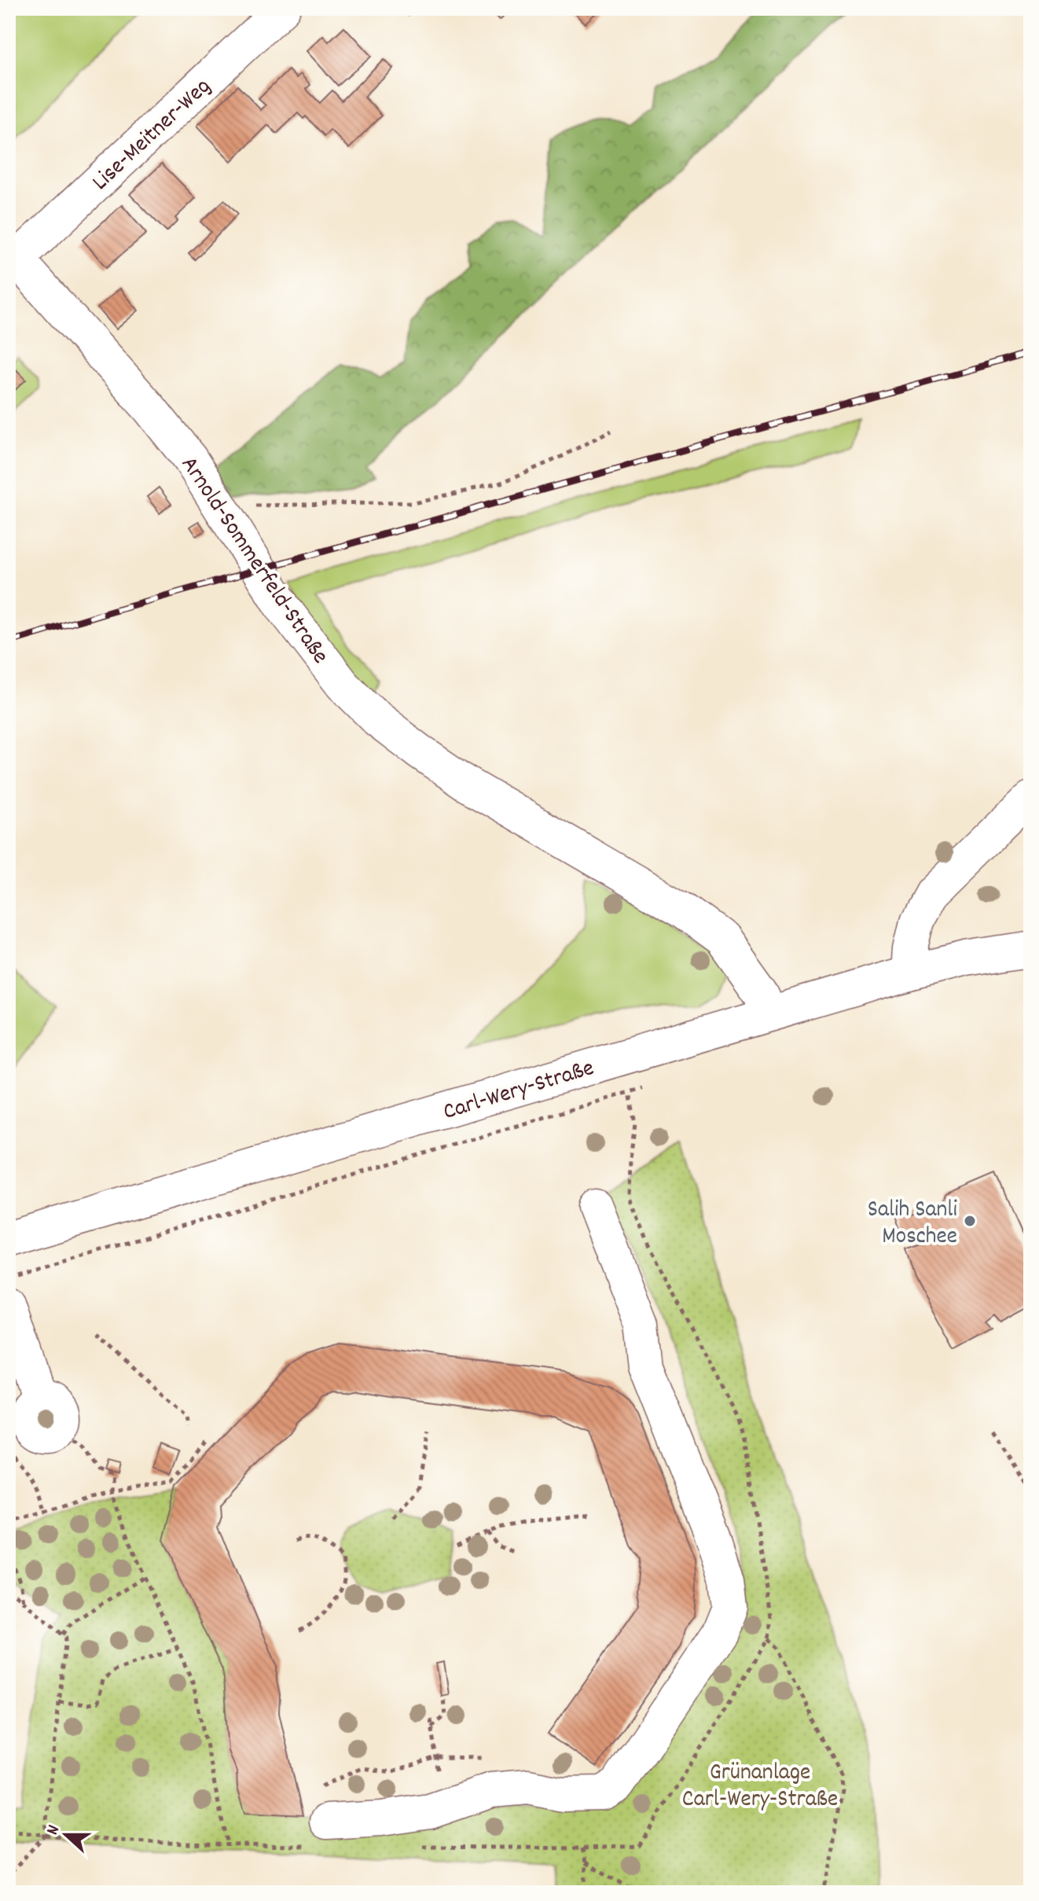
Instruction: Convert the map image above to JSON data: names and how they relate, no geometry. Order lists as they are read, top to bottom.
{
  "streets": {
    "street": ["Lise-Meitner-Weg", "Arnold-Sommerfeld-Straße", "Carl-Wery-Straße"]
  },
  "crossings": [
    ["Lise-Meitner-Weg", "Arnold-Sommerfeld-Straße"],
    ["Arnold-Sommerfeld-Straße", "Carl-Wery-Straße"]
  ],
  "parks": ["Grünanlage Carl-Wery-Straße"],
  "places": ["Salih Sanli Moschee"],
  "north": "left"
}
